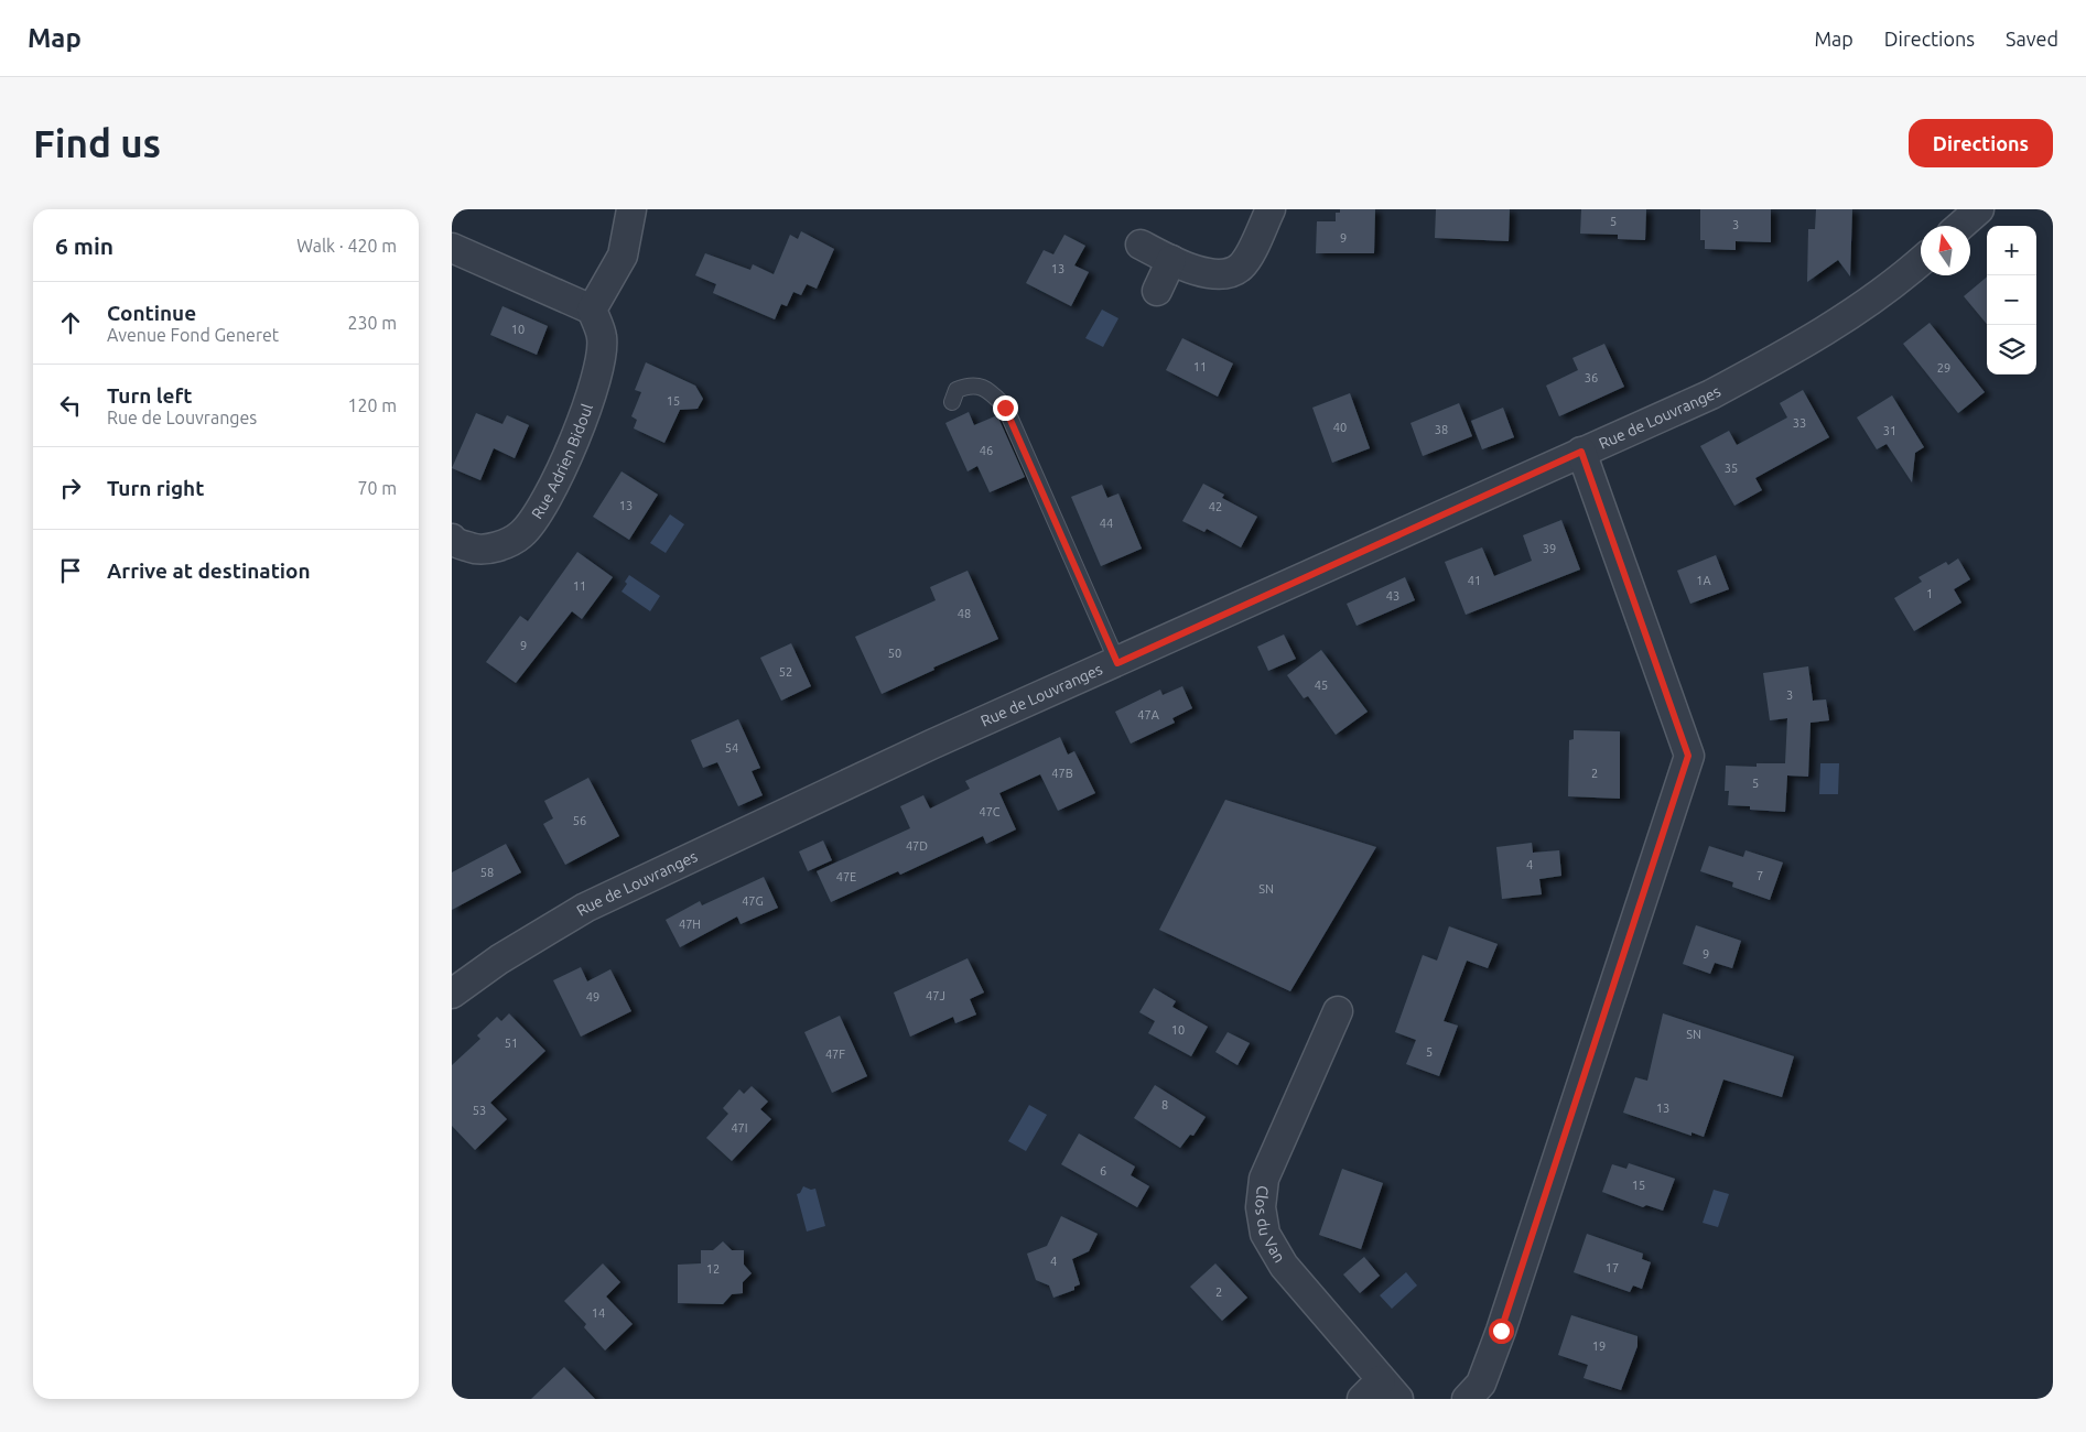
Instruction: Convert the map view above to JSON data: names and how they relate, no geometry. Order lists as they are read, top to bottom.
{
  "streets": {
    "street": ["Rue de Louvranges", "Rue Adrien Bidoul", "Clos du Van"]
  },
  "house_numbers": [
    "5",
    "3",
    "9",
    "13",
    "10",
    "11",
    "29",
    "36",
    "15",
    "33",
    "40",
    "38",
    "31",
    "46",
    "35",
    "13",
    "42",
    "44",
    "39",
    "41",
    "1A",
    "11",
    "1",
    "43",
    "48",
    "9",
    "50",
    "52",
    "45",
    "3",
    "47A",
    "54",
    "47B",
    "2",
    "5",
    "47C",
    "56",
    "47D",
    "4",
    "58",
    "7",
    "47E",
    "SN",
    "47G",
    "47H",
    "9",
    "47J",
    "49",
    "10",
    "SN",
    "51",
    "5",
    "47F",
    "8",
    "13",
    "53",
    "47I",
    "6",
    "15",
    "4",
    "17",
    "12",
    "2",
    "14",
    "19"
  ],
  "north": "top",
  "page": {
    "header": "Map",
    "nav": ["Map", "Directions", "Saved"],
    "buttons": "Directions",
    "title": "Find us",
    "heading": ["6 min", "Walk · 420 m"],
    "map_buttons": ["+", "−"],
    "list": [
      ["Continue", "Avenue Fond Generet", "230 m"],
      ["Turn left", "Rue de Louvranges", "120 m"],
      ["Turn right", "70 m"],
      "Arrive at destination"
    ]
  }
}
